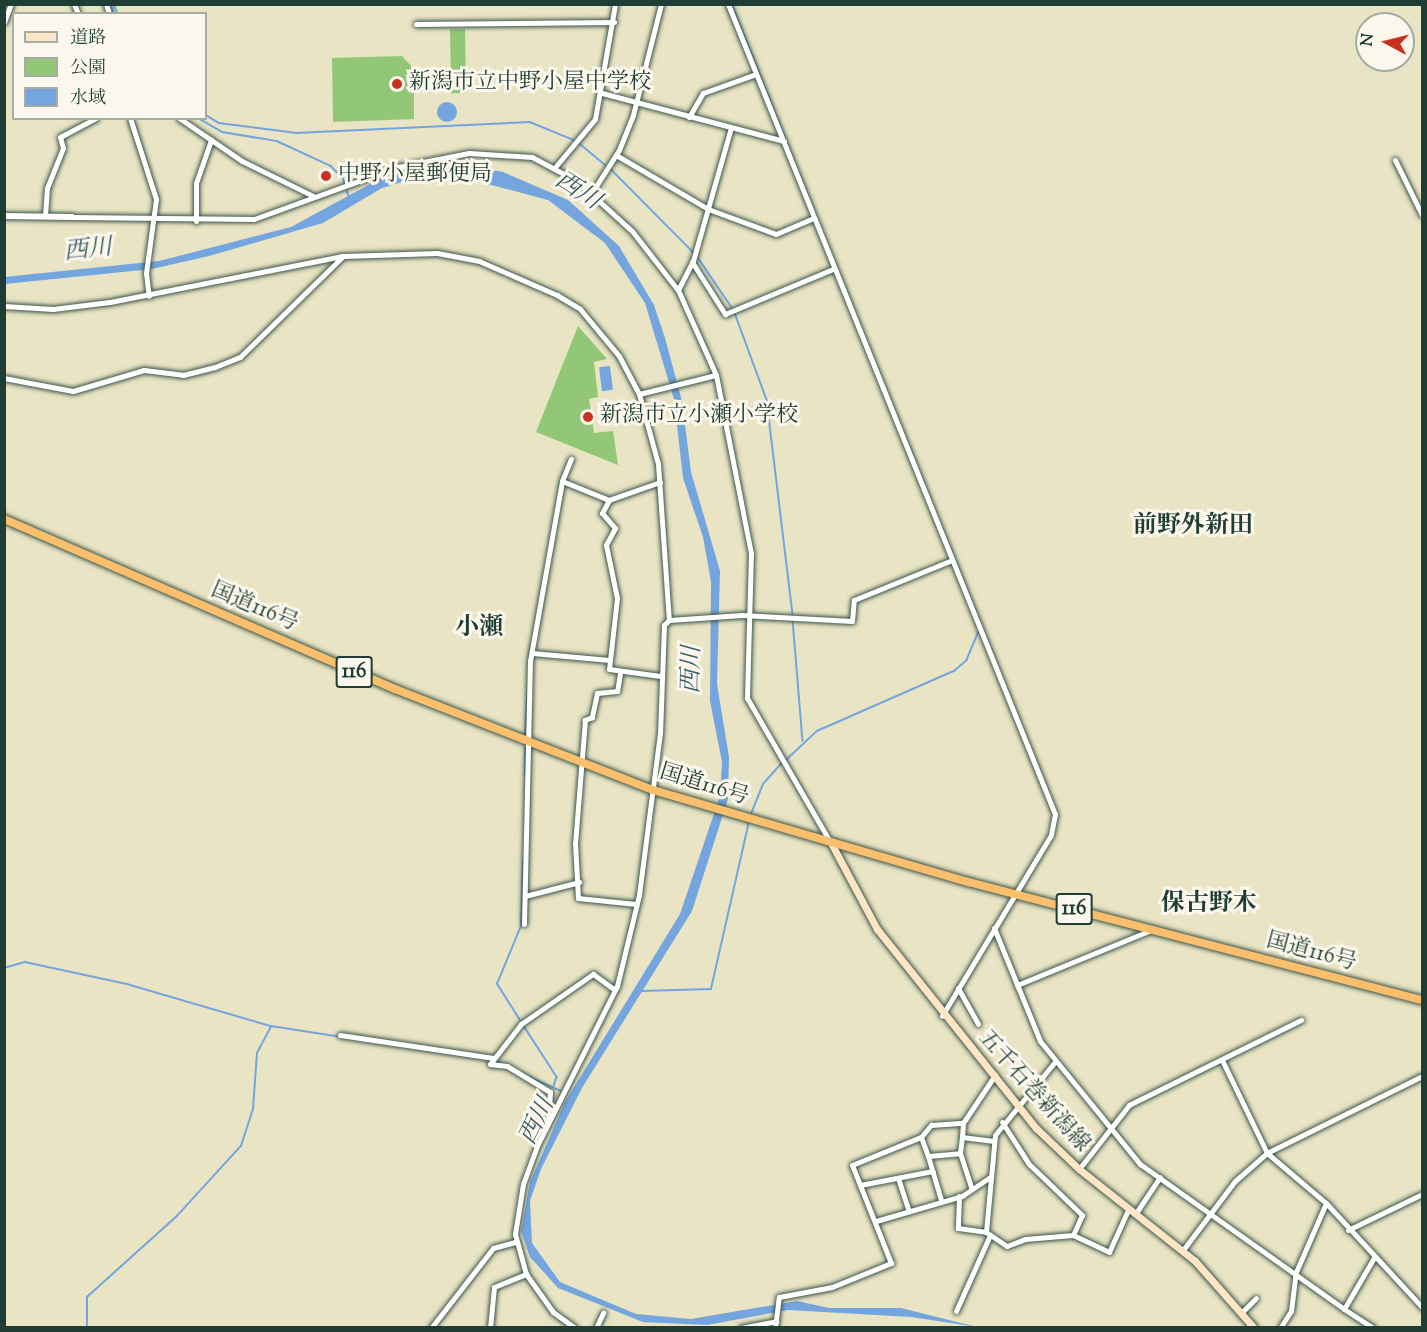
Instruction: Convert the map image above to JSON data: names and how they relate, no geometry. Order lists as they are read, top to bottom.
{
  "streets": {
    "highway": ["国道116号", "116"],
    "main road": ["五千石巻新潟線"]
  },
  "crossings": [
    ["国道116号", "五千石巻新潟線"]
  ],
  "districts": ["前野外新田", "小瀬", "保古野木"],
  "water": ["西川"],
  "places": ["新潟市立中野小屋中学校", "中野小屋郵便局", "新潟市立小瀬小学校"],
  "legend": ["道路", "公園", "水域"],
  "north": "left"
}
